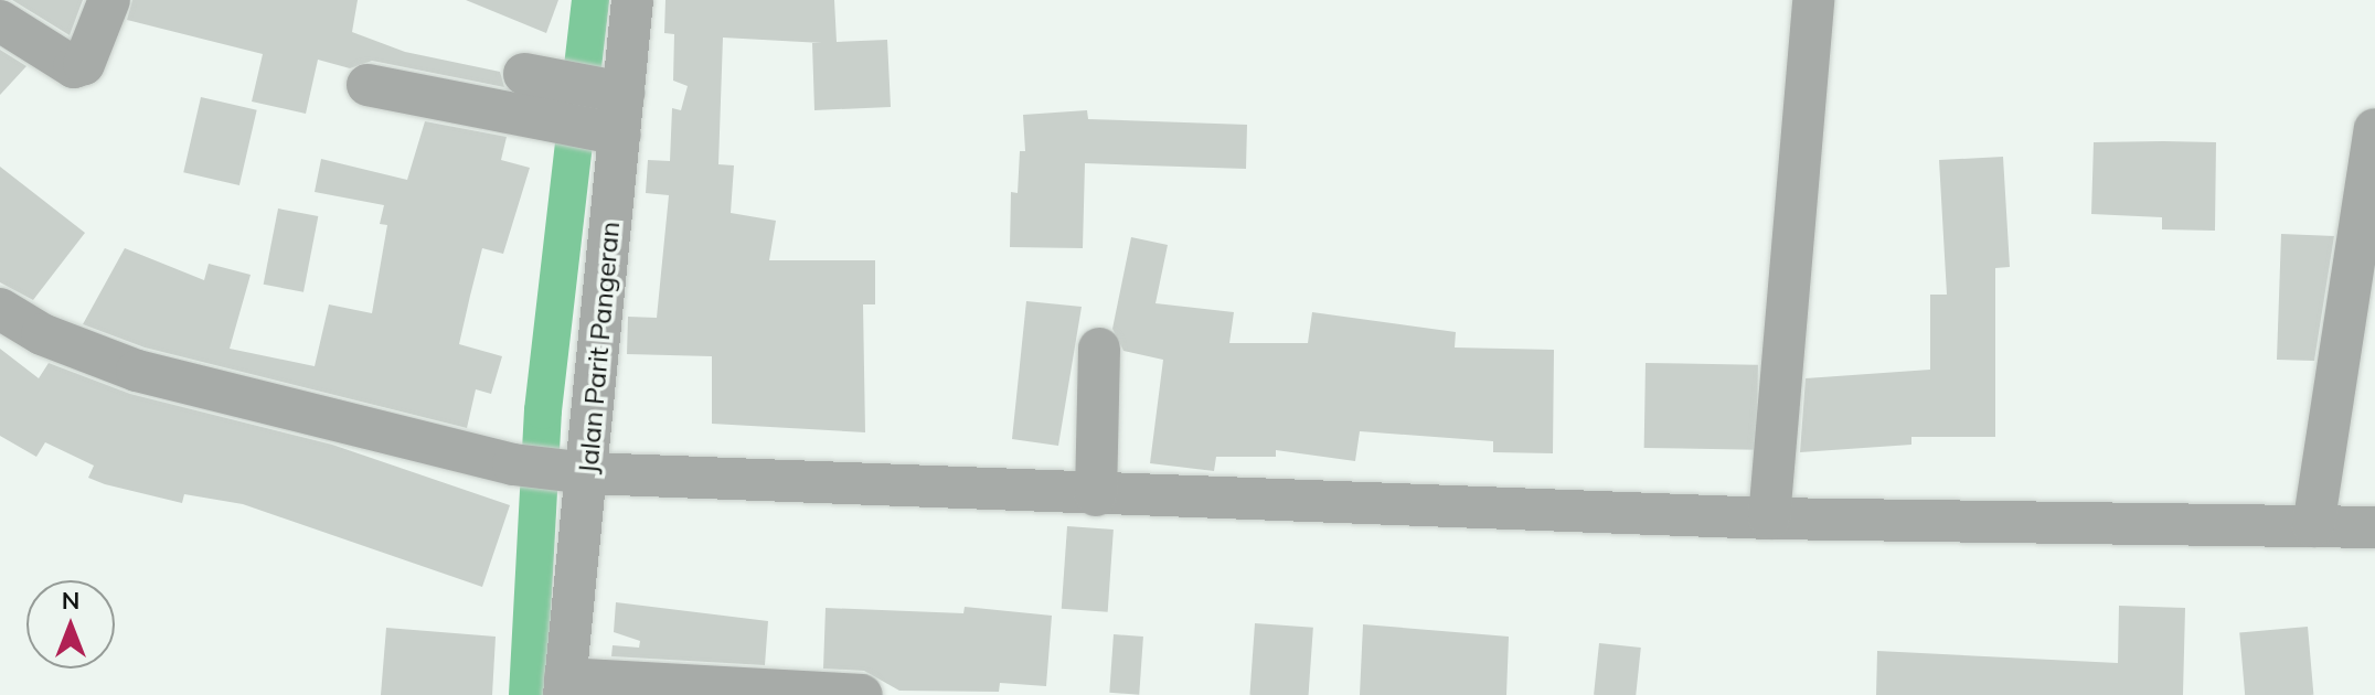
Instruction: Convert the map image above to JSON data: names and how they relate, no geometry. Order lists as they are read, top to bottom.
{
  "streets": {
    "street": ["Jalan Parit Pangeran"]
  },
  "north": "top"
}
